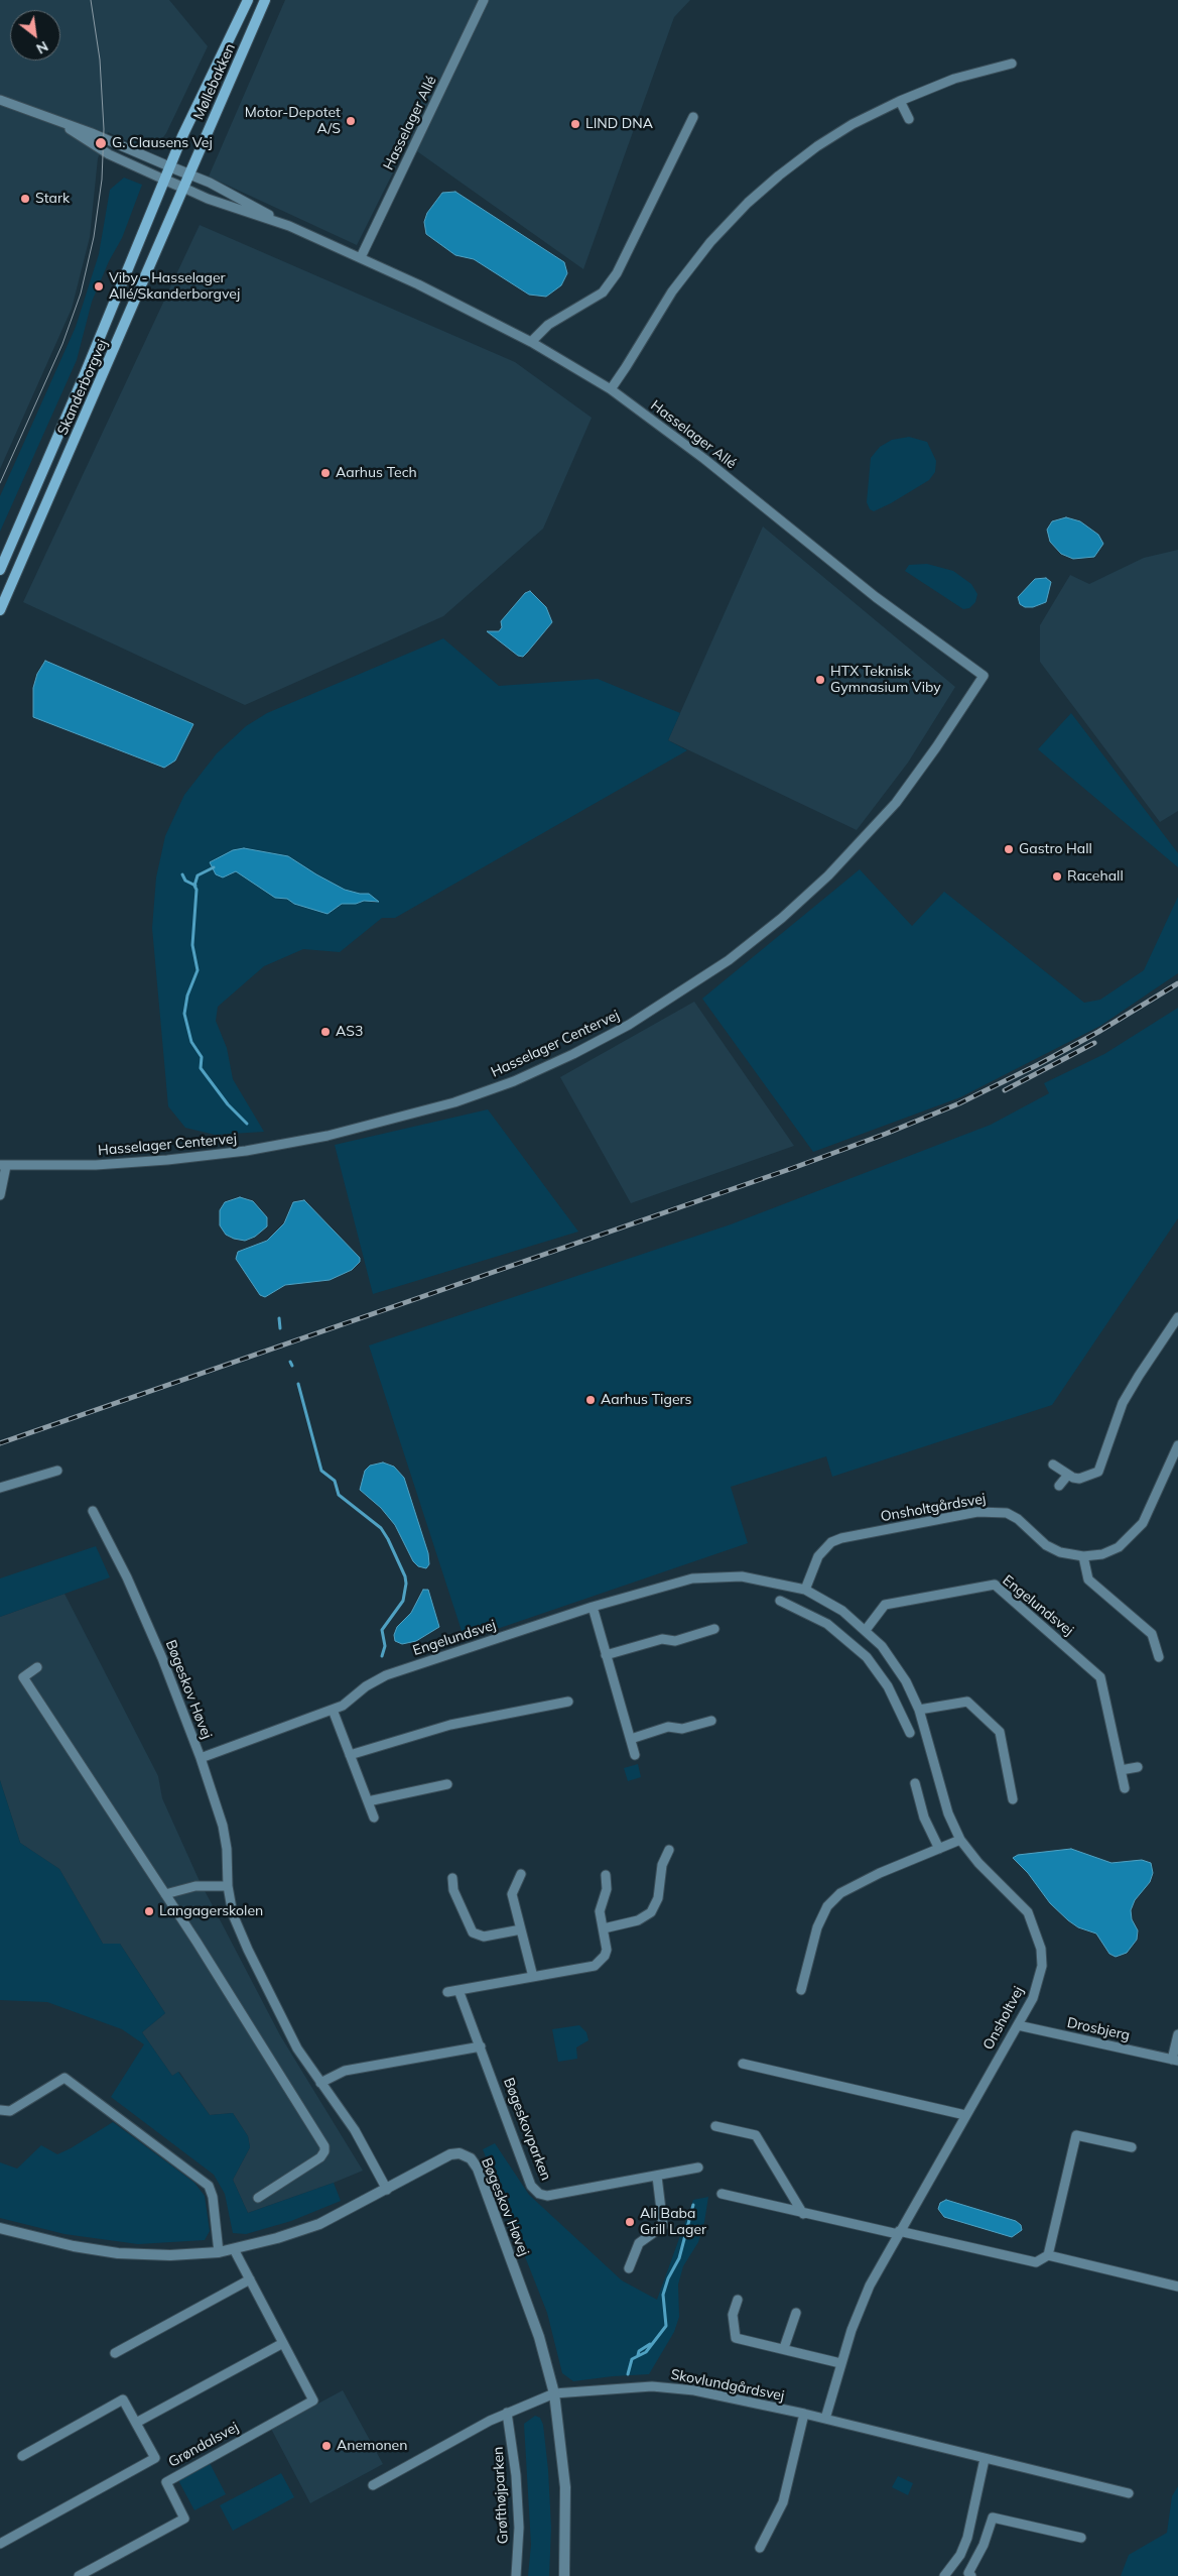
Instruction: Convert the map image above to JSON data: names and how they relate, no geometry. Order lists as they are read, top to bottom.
{
  "streets": {
    "main road": ["Møllebakken", "Skanderborgvej"],
    "street": [
      "Hasselager Allé",
      "Hasselager Centervej",
      "Onsholtgårdsvej",
      "Engelundsvej",
      "Bøgeskov Høvej",
      "Onsholtvej",
      "Drosbjerg",
      "Bøgeskovparken",
      "Skovlundgårdsvej",
      "Grøndalsvej",
      "Grøfthøjparken"
    ]
  },
  "crossings": [
    ["Møllebakken", "Hasselager Allé"],
    ["Møllebakken", "Skanderborgvej"],
    ["Hasselager Allé", "Skanderborgvej"],
    ["Hasselager Allé", "Hasselager Centervej"],
    ["Onsholtgårdsvej", "Engelundsvej"],
    ["Engelundsvej", "Bøgeskov Høvej"],
    ["Engelundsvej", "Onsholtvej"],
    ["Bøgeskov Høvej", "Skovlundgårdsvej"],
    ["Onsholtvej", "Drosbjerg"],
    ["Onsholtvej", "Skovlundgårdsvej"]
  ],
  "places": [
    "Motor-Depotet A/S",
    "LIND DNA",
    "G. Clausens Vej",
    "Stark",
    "Viby - Hasselager Allé/Skanderborgvej",
    "Aarhus Tech",
    "HTX Teknisk Gymnasium Viby",
    "Gastro Hall",
    "Racehall",
    "AS3",
    "Aarhus Tigers",
    "Langagerskolen",
    "Ali Baba Grill Lager",
    "Anemonen"
  ],
  "north": "bottom right"
}
